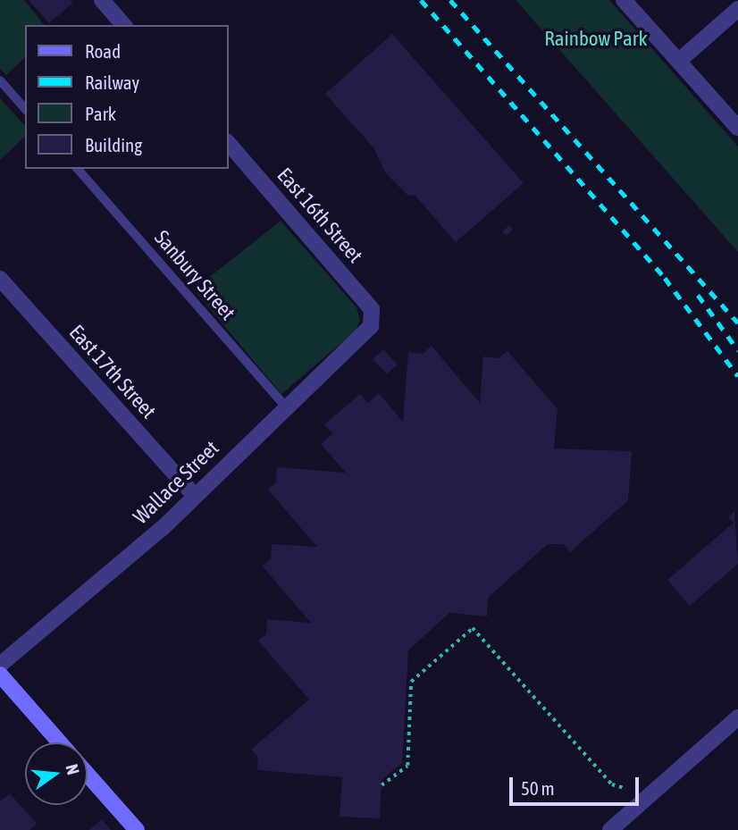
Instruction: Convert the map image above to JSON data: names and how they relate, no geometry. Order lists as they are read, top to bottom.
{
  "streets": {
    "street": ["East 16th Street", "East 17th Street", "Wallace Street"],
    "lane": ["Sanbury Street"]
  },
  "crossings": [
    ["East 16th Street", "Wallace Street"],
    ["Sanbury Street", "Wallace Street"],
    ["East 17th Street", "Wallace Street"]
  ],
  "parks": ["Rainbow Park"],
  "legend": [
    "Road",
    "Railway",
    "Park",
    "Building"
  ],
  "scale_bar": "50 m",
  "north": "right"
}
